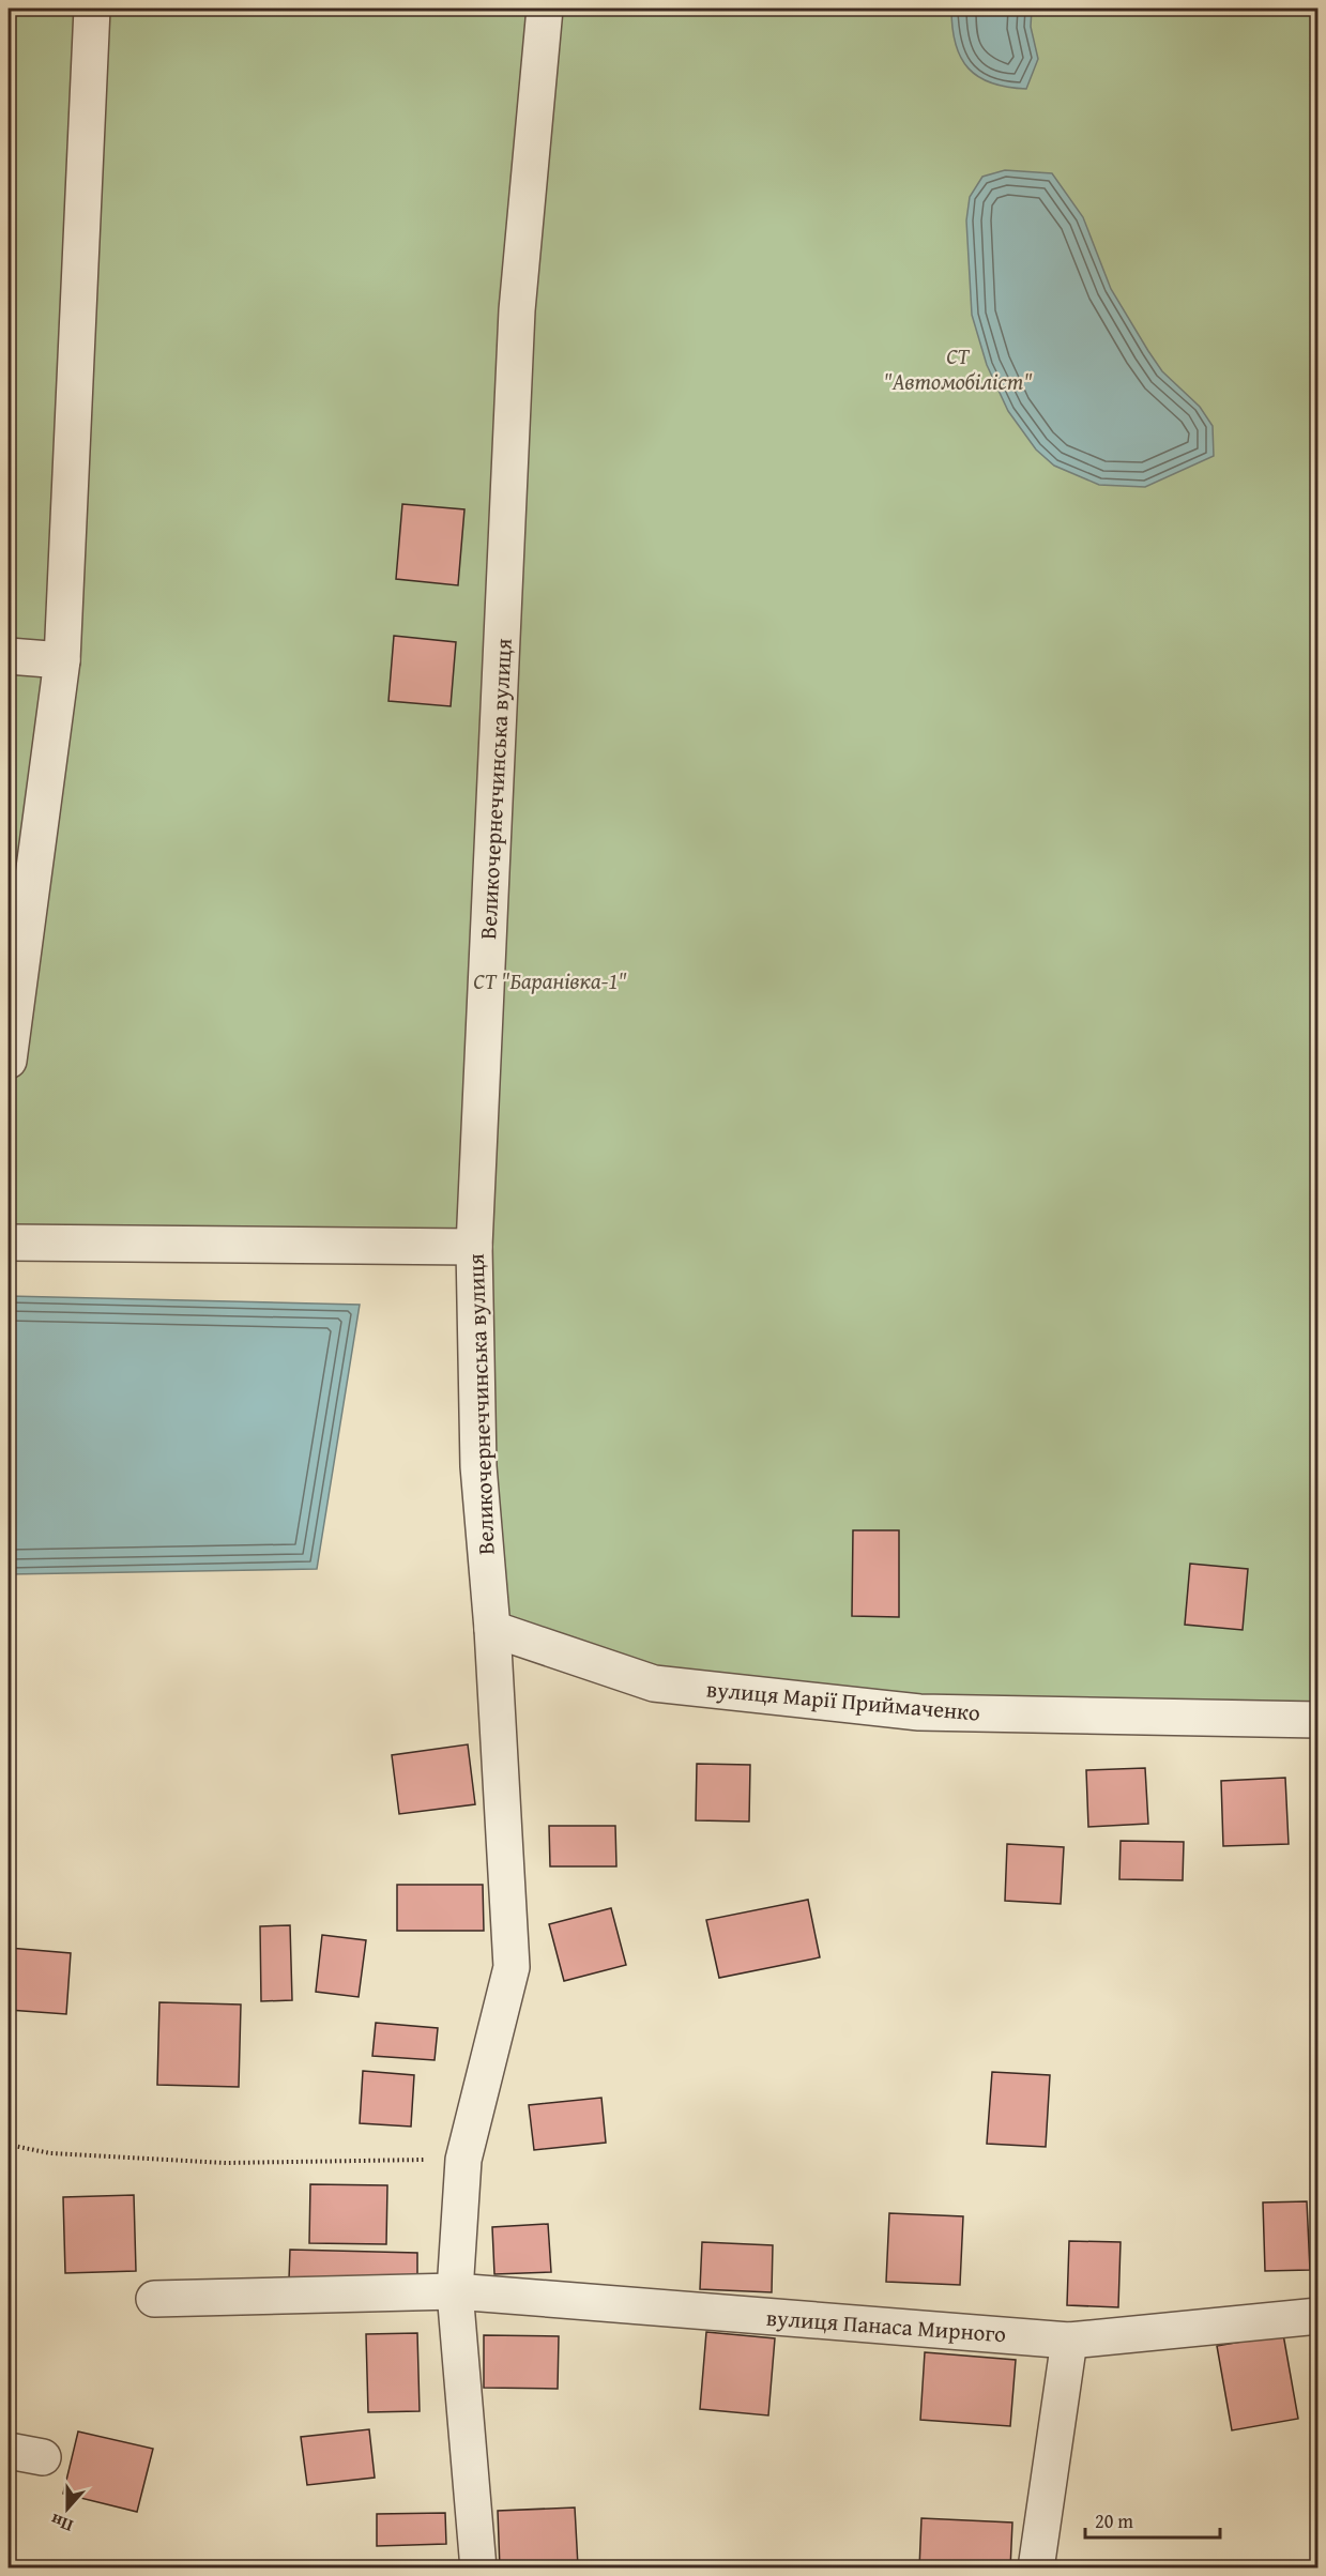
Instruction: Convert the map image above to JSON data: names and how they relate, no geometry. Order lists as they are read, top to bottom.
{
  "streets": {
    "street": ["Великочернеччинська вулиця", "вулиця Марії Приймаченко", "вулиця Панаса Мирного"]
  },
  "crossings": [
    ["Великочернеччинська вулиця", "вулиця Марії Приймаченко"],
    ["Великочернеччинська вулиця", "вулиця Панаса Мирного"]
  ],
  "parks": ["СТ \"Автомобіліст\"", "СТ \"Баранівка-1\""],
  "scale_bar": "20 m",
  "north": "bottom"
}
